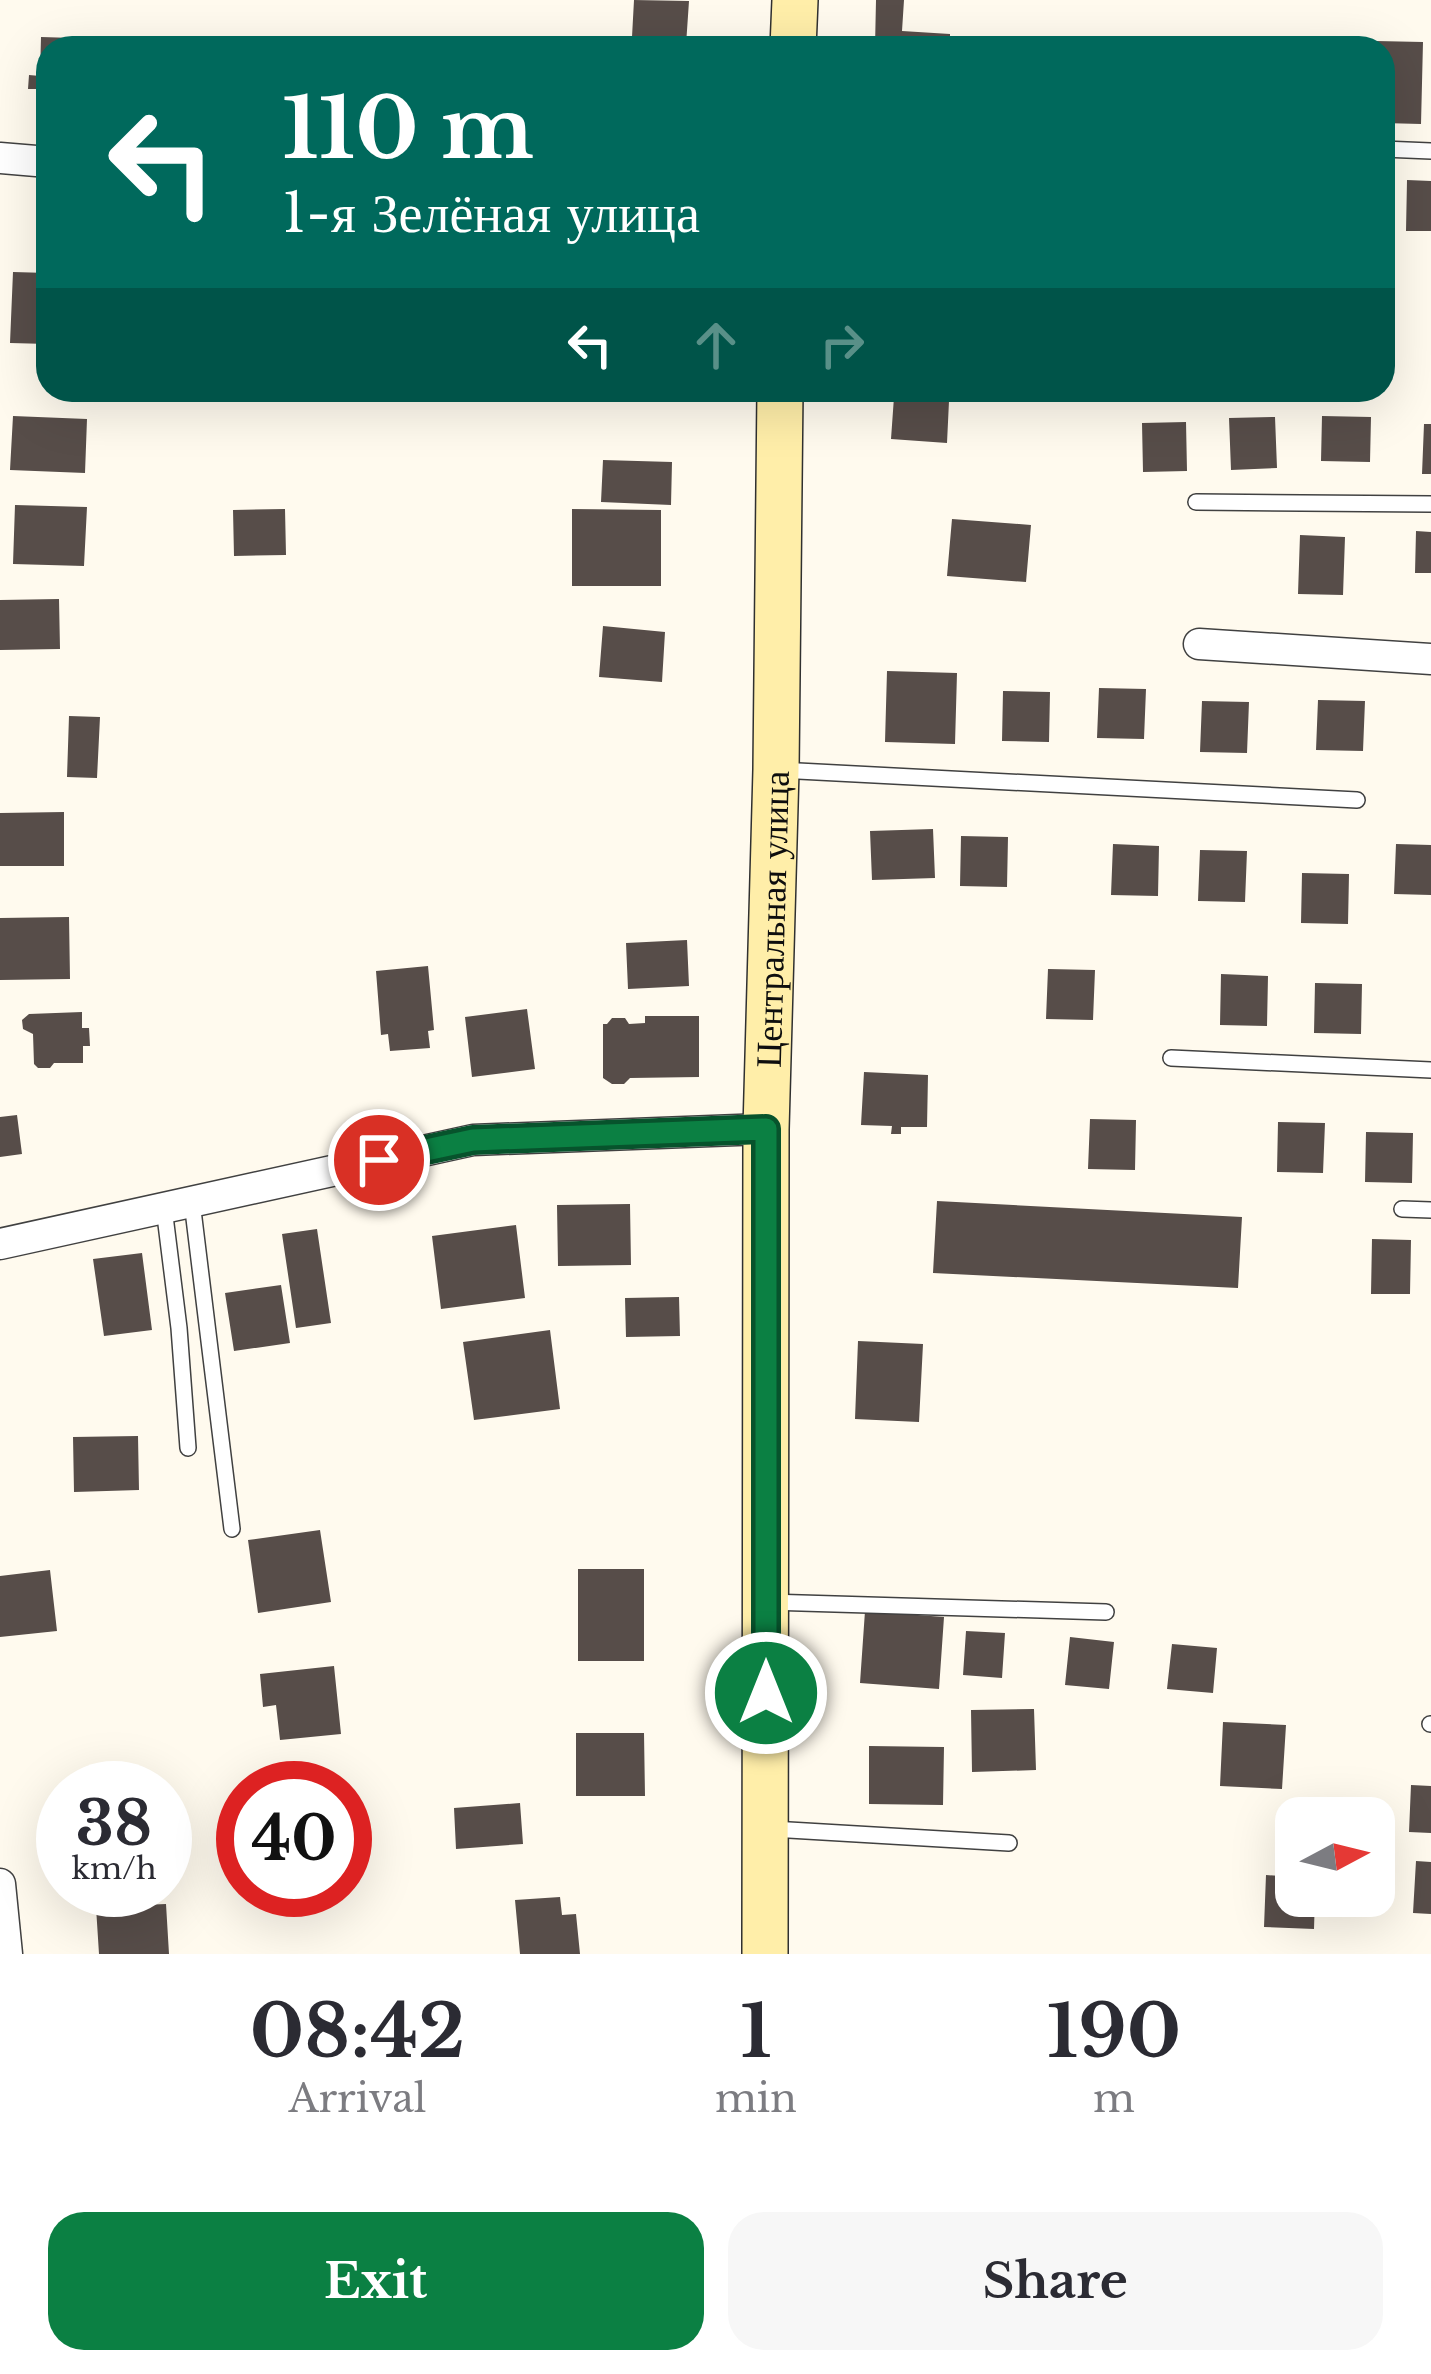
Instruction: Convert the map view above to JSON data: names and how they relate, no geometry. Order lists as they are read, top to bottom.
{
  "streets": {
    "street": ["Центральная улица"]
  },
  "north": "right",
  "page": {
    "turn": ["110 m", "1-я Зелёная улица"],
    "speed": "38 km/h",
    "limit": "40",
    "eta": [
      "08:42",
      "Arrival",
      "1",
      "min",
      "190",
      "m"
    ],
    "buttons": ["Exit", "Share"]
  }
}
